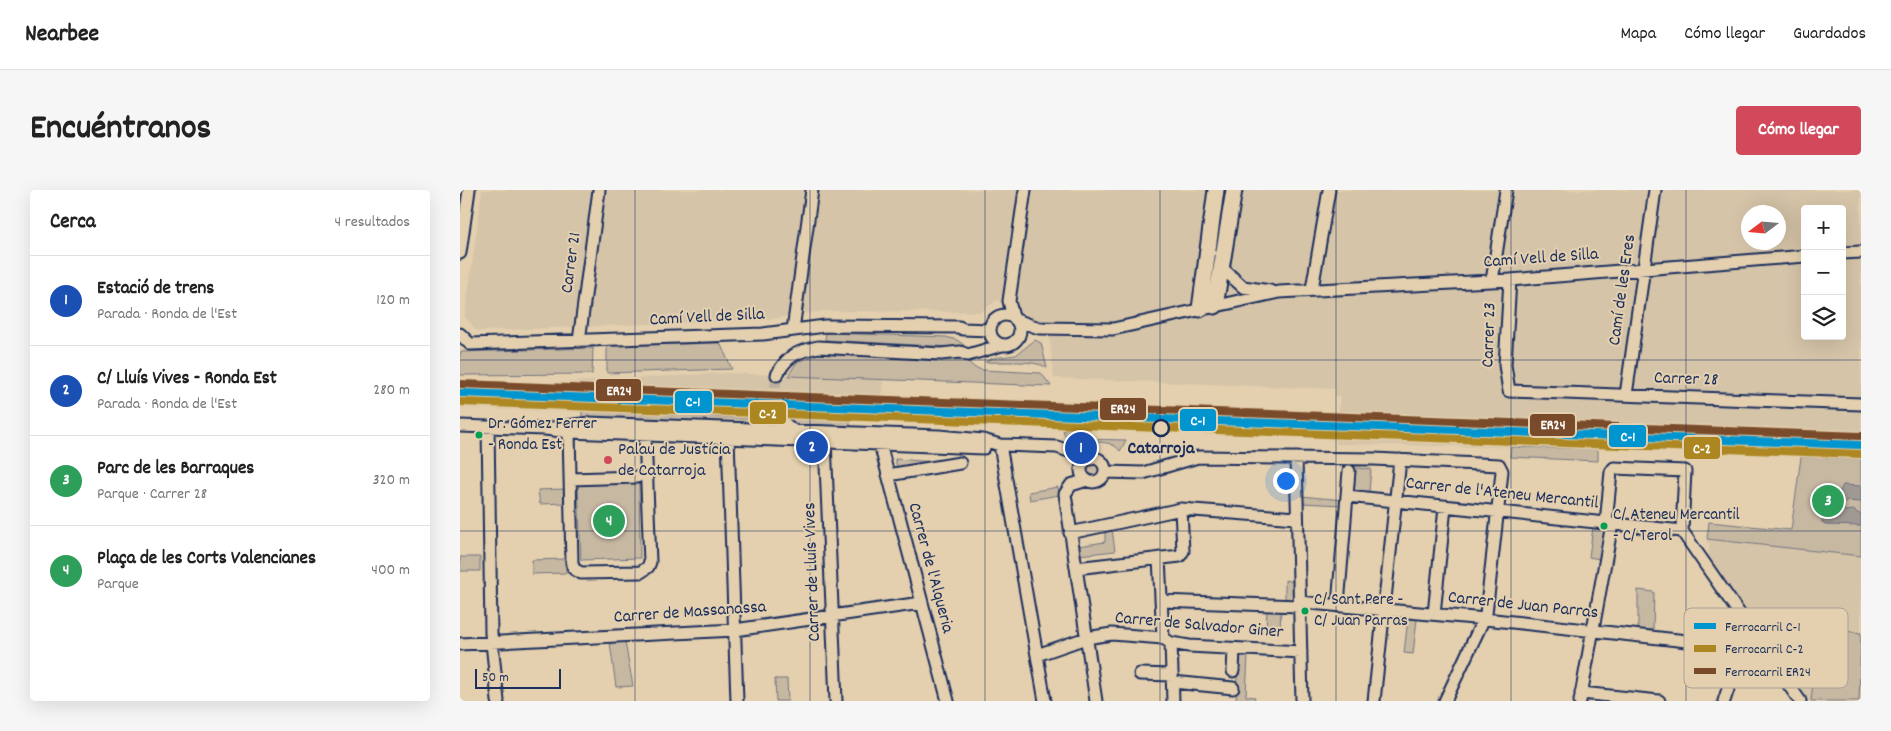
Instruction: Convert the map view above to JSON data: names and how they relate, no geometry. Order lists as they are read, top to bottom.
{
  "streets": {
    "street": [
      "Camí Vell de Silla",
      "Carrer 21",
      "Camí de les Eres",
      "Carrer 23",
      "Carrer 28",
      "Carrer de l'Ateneu Mercantil",
      "Carrer de l'Alqueria",
      "Carrer de Lluís Vives",
      "Carrer de Juan Parras",
      "Carrer de Massanassa",
      "Carrer de Salvador Giner"
    ]
  },
  "crossings": [
    ["Camí Vell de Silla", "Carrer 21"],
    ["Camí Vell de Silla", "Camí de les Eres"],
    ["Camí Vell de Silla", "Carrer 23"],
    ["Camí de les Eres", "Carrer 28"],
    ["Carrer 23", "Carrer 28"],
    ["Carrer de l'Alqueria", "Carrer de Massanassa"],
    ["Carrer de Lluís Vives", "Carrer de Massanassa"]
  ],
  "places": [
    "Catarroja",
    "Dr. Gómez Ferrer - Ronda Est",
    "Palau de Justícia de Catarroja",
    "C/ Ateneu Mercantil - C/ Terol",
    "C/ Sant Pere - C/ Juan Parras"
  ],
  "lines": ["rail line ER24", "rail line C-1", "rail line C-2"],
  "legend": ["Ferrocarril C-1", "Ferrocarril C-2", "Ferrocarril ER24"],
  "scale_bar": "50 m",
  "north": "left",
  "page": {
    "header": "Nearbee",
    "nav": ["Mapa", "Cómo llegar", "Guardados"],
    "title": "Encuéntranos",
    "buttons": "Cómo llegar",
    "heading": ["Cerca", "4 resultados"],
    "map_buttons": ["+", "−"],
    "list": [
      {
        "mark": "1",
        "name": "Estació de trens",
        "note": "Parada · Ronda de l'Est",
        "value": "120 m"
      },
      {
        "mark": "2",
        "name": "C/ Lluís Vives - Ronda Est",
        "note": "Parada · Ronda de l'Est",
        "value": "280 m"
      },
      {
        "mark": "3",
        "name": "Parc de les Barraques",
        "note": "Parque · Carrer 28",
        "value": "320 m"
      },
      {
        "mark": "4",
        "name": "Plaça de les Corts Valencianes",
        "note": "Parque",
        "value": "400 m"
      }
    ],
    "pins": [
      "2",
      "1",
      "3",
      "4"
    ],
    "scale": "50 m"
  }
}
